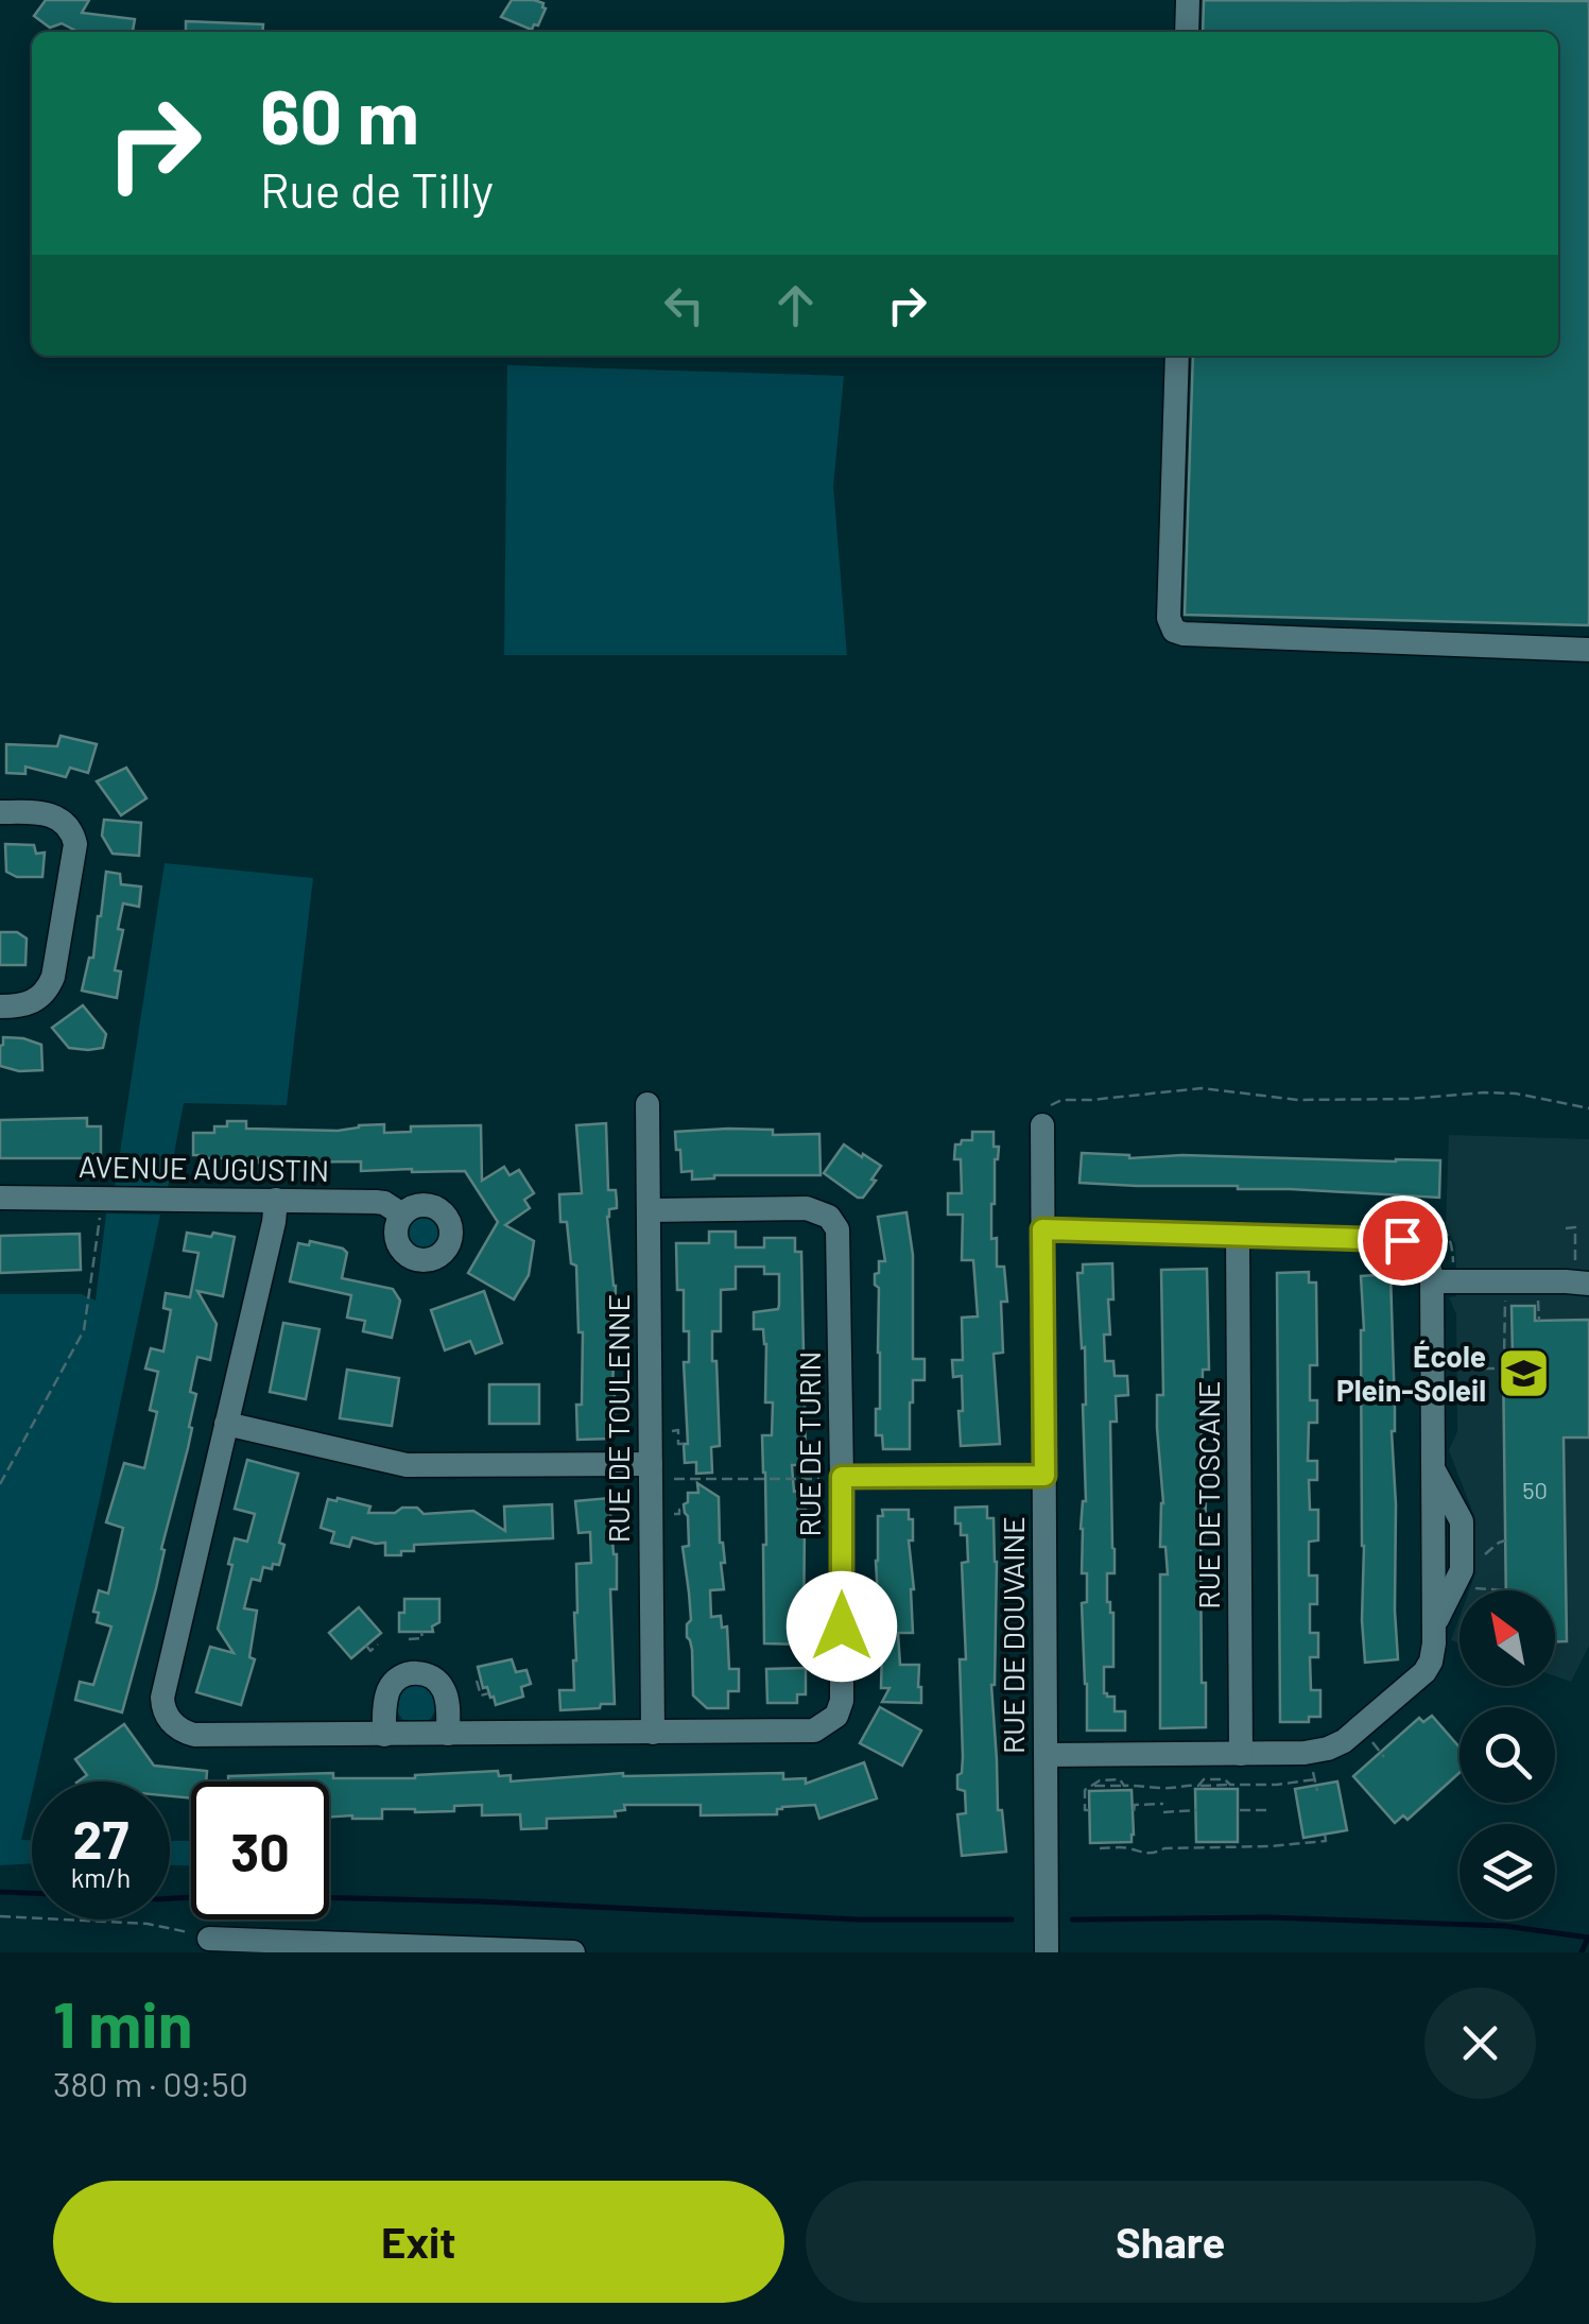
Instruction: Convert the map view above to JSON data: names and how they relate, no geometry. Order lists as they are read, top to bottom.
{
  "streets": {
    "street": [
      "AVENUE AUGUSTIN",
      "RUE DE TOULENNE",
      "RUE DE TURIN",
      "RUE DE TOSCANE",
      "RUE DE DOUVAINE"
    ]
  },
  "crossings": [
    ["AVENUE AUGUSTIN", "RUE DE TURIN"],
    ["RUE DE TOULENNE", "RUE DE TURIN"]
  ],
  "places": {
    "school or university": ["École Plein-Soleil"]
  },
  "house_numbers": ["50"],
  "north": "top left",
  "page": {
    "turn": ["60 m", "Rue de Tilly"],
    "speed": "27 km/h",
    "limit": "30",
    "heading": ["1 min", "380 m · 09:50"],
    "buttons": ["Exit", "Share"]
  }
}
